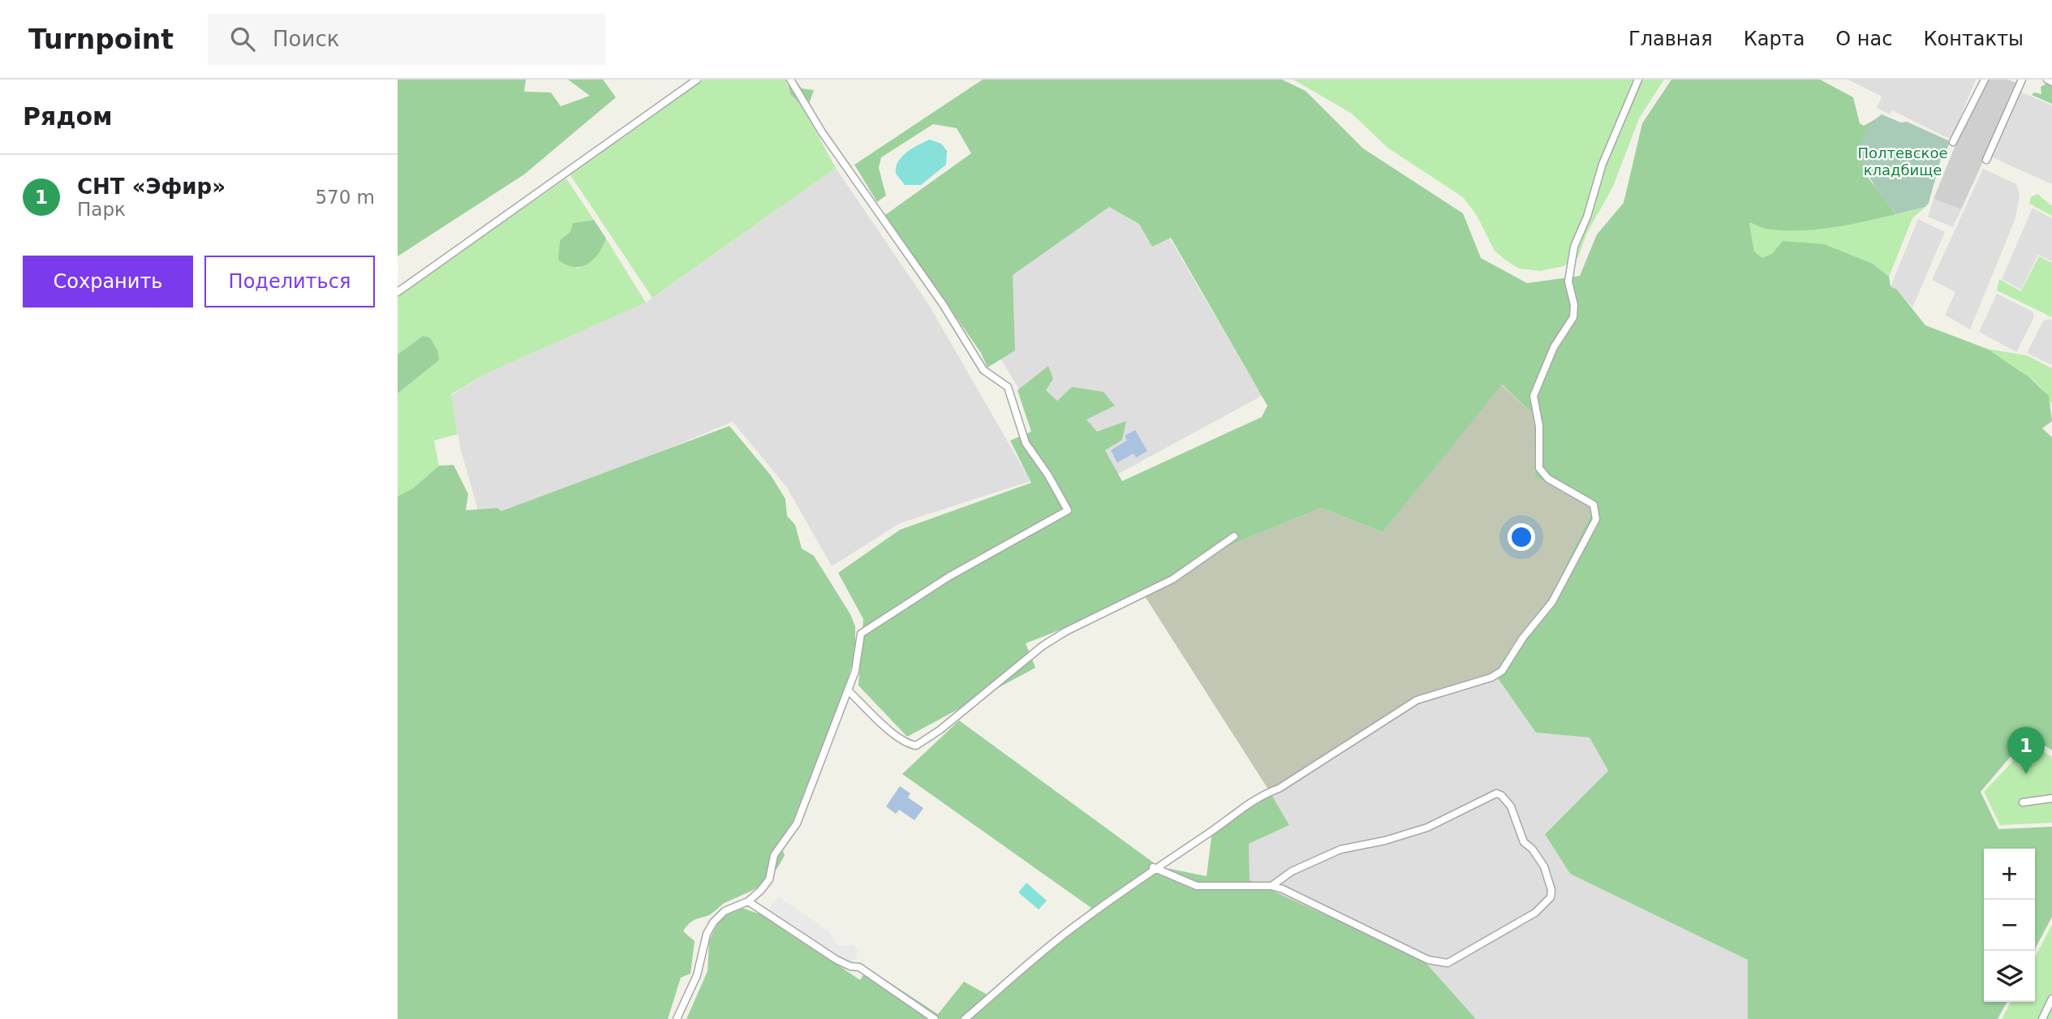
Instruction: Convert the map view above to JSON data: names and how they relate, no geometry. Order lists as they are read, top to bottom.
{
  "parks": ["Полтевское кладбище"],
  "page": {
    "header": "Turnpoint",
    "search": "Поиск",
    "nav": [
      "Главная",
      "Карта",
      "О нас",
      "Контакты"
    ],
    "heading": "Рядом",
    "list": [
      {
        "mark": "1",
        "name": "СНТ «Эфир»",
        "note": "Парк",
        "value": "570 m"
      }
    ],
    "buttons": ["Сохранить", "Поделиться"],
    "pins": "1",
    "map_buttons": ["+", "−"]
  }
}
